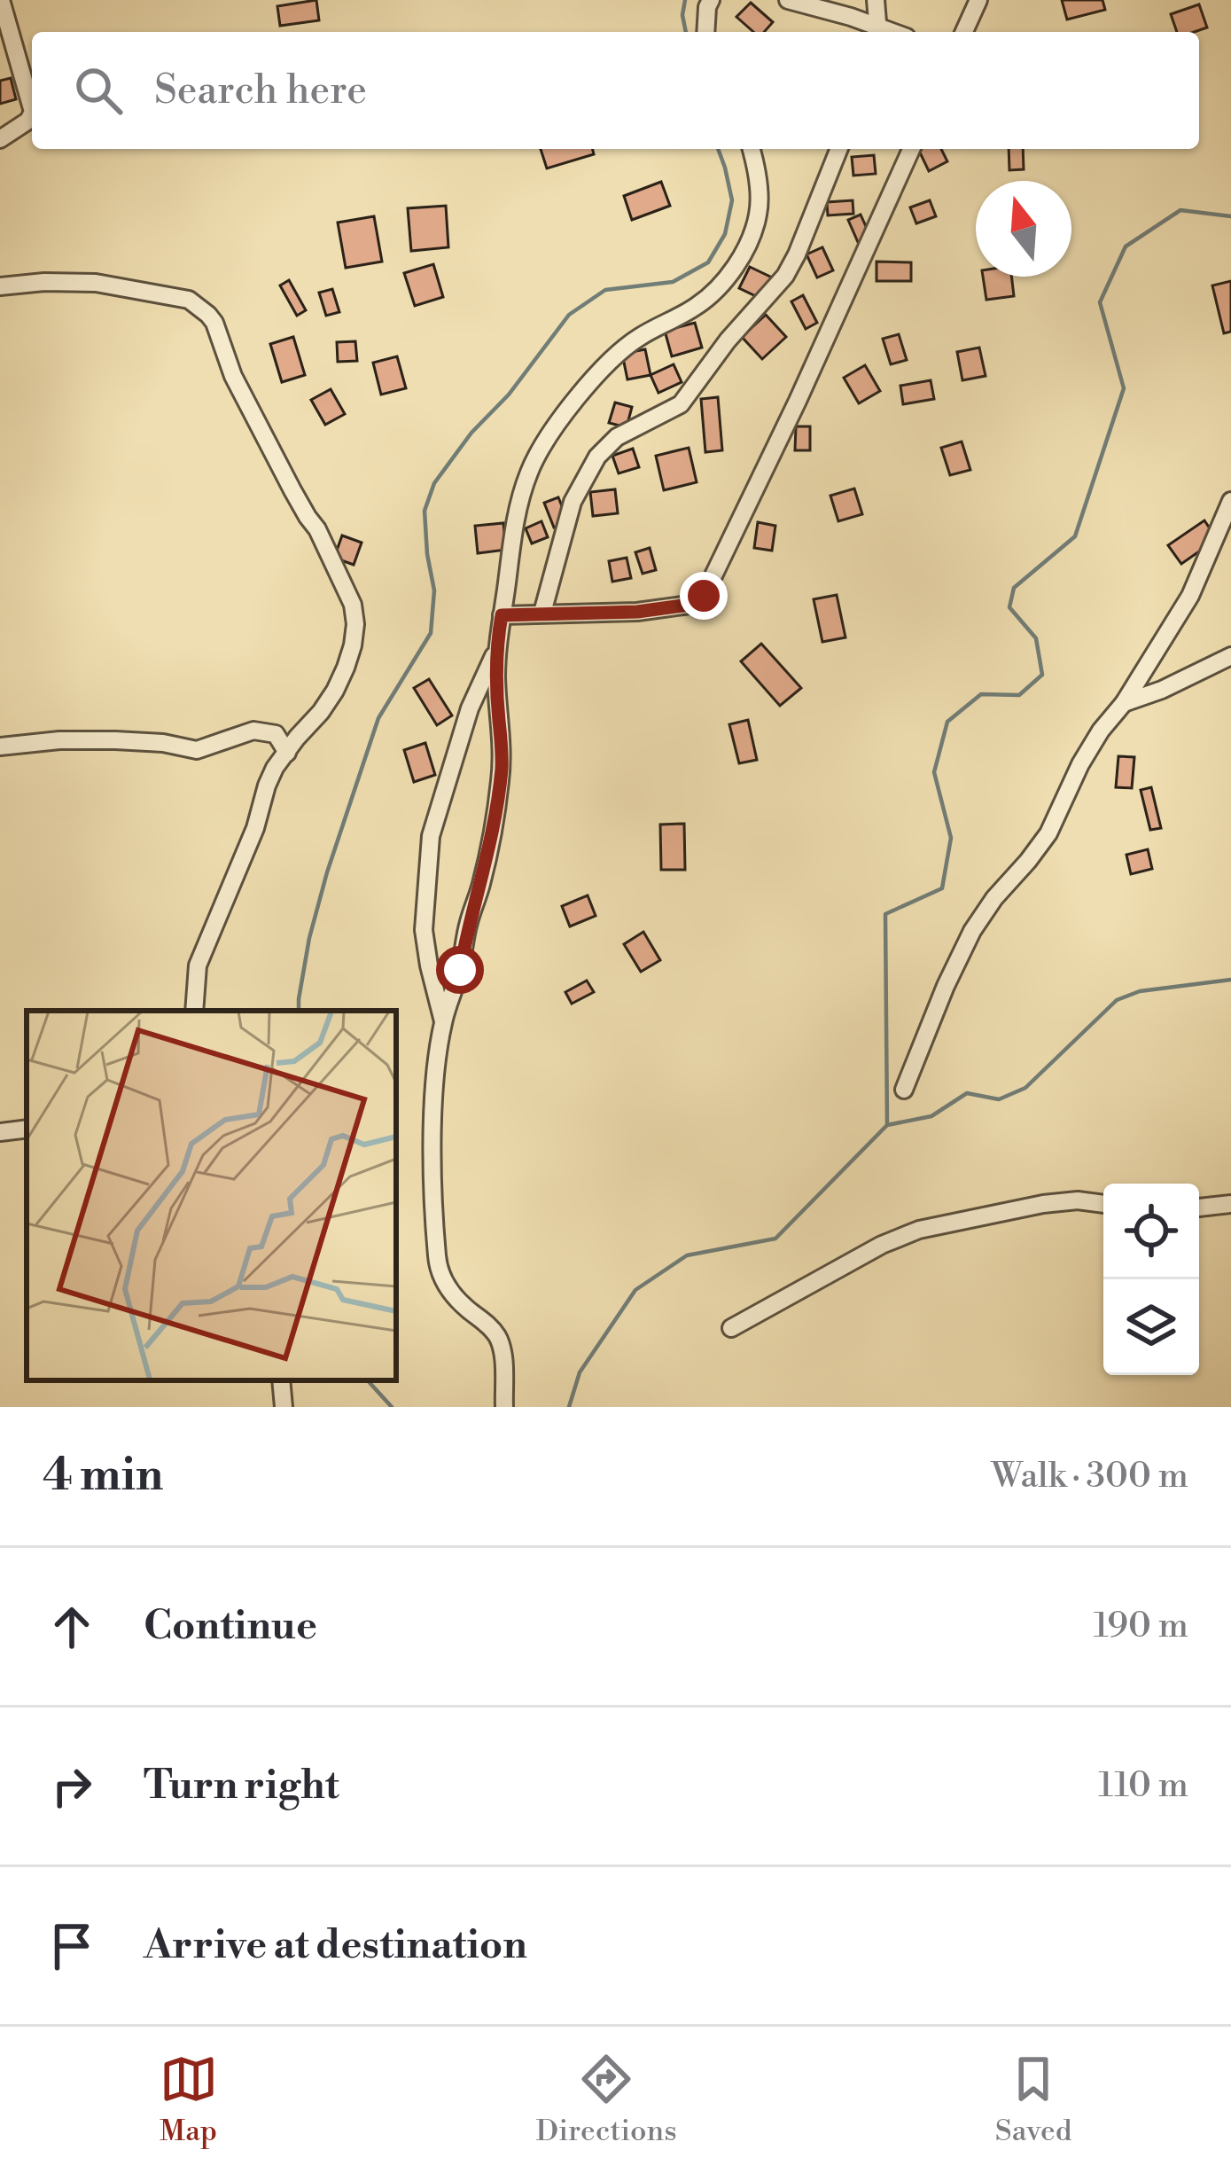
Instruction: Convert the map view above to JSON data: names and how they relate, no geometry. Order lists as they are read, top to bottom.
{
  "north": "top",
  "page": {
    "search": "Search here",
    "heading": ["4 min", "Walk · 300 m"],
    "list": [
      ["Continue", "190 m"],
      ["Turn right", "110 m"],
      "Arrive at destination"
    ],
    "nav": ["Map", "Directions", "Saved"]
  }
}
